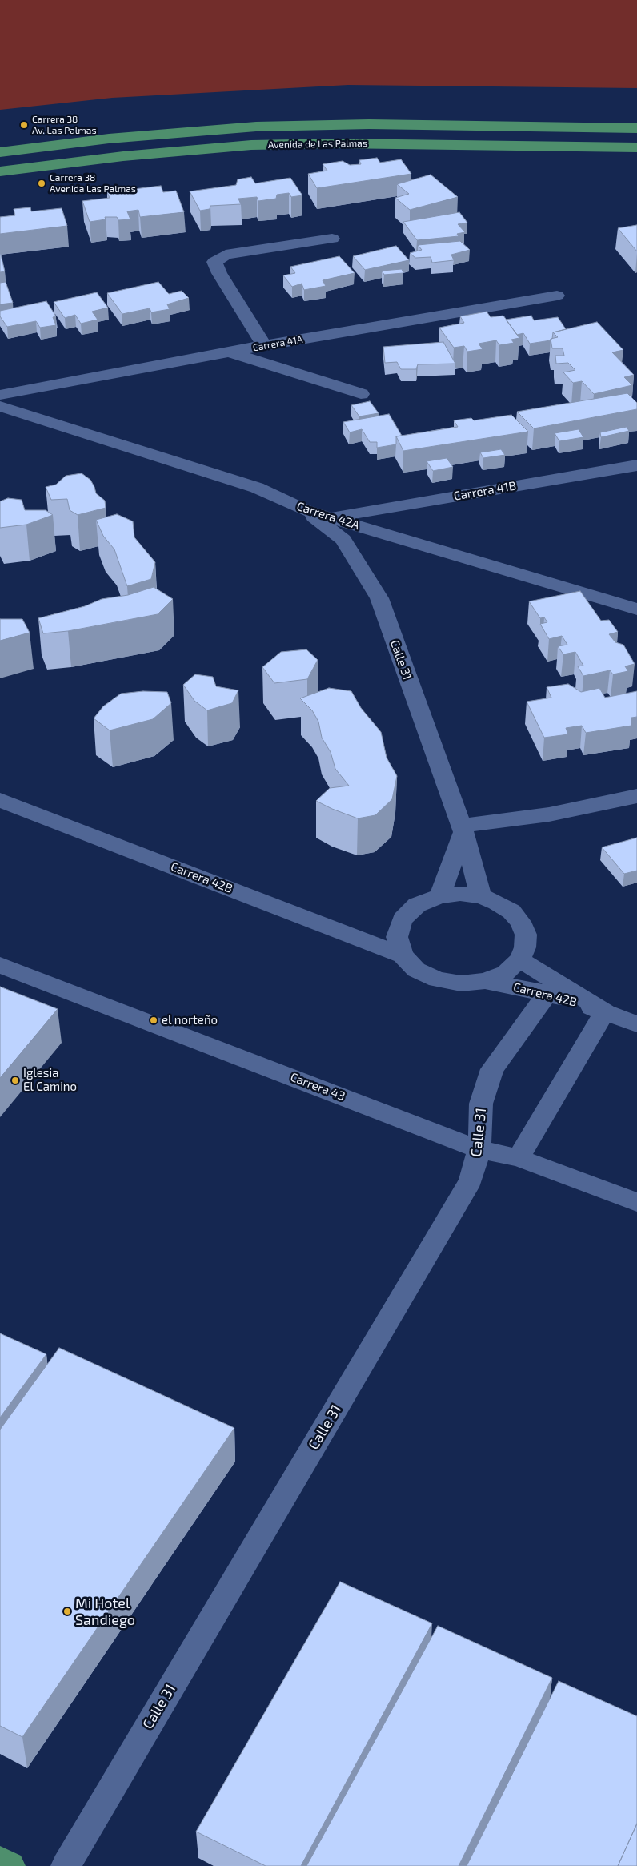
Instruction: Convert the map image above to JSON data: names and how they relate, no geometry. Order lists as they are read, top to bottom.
{
  "streets": {
    "main road": ["Avenida de Las Palmas"],
    "street": [
      "Carrera 41A",
      "Carrera 41B",
      "Carrera 42A",
      "Calle 31",
      "Carrera 42B",
      "Carrera 43"
    ]
  },
  "crossings": [
    ["Carrera 41B", "Carrera 42A"],
    ["Carrera 42A", "Calle 31"],
    ["Calle 31", "Carrera 42B"],
    ["Calle 31", "Carrera 43"]
  ],
  "places": [
    "Carrera 38 Av. Las Palmas",
    "Carrera 38 Avenida Las Palmas",
    "el norteño",
    "Iglesia El Camino",
    "Mi Hotel Sandiego"
  ]
}
